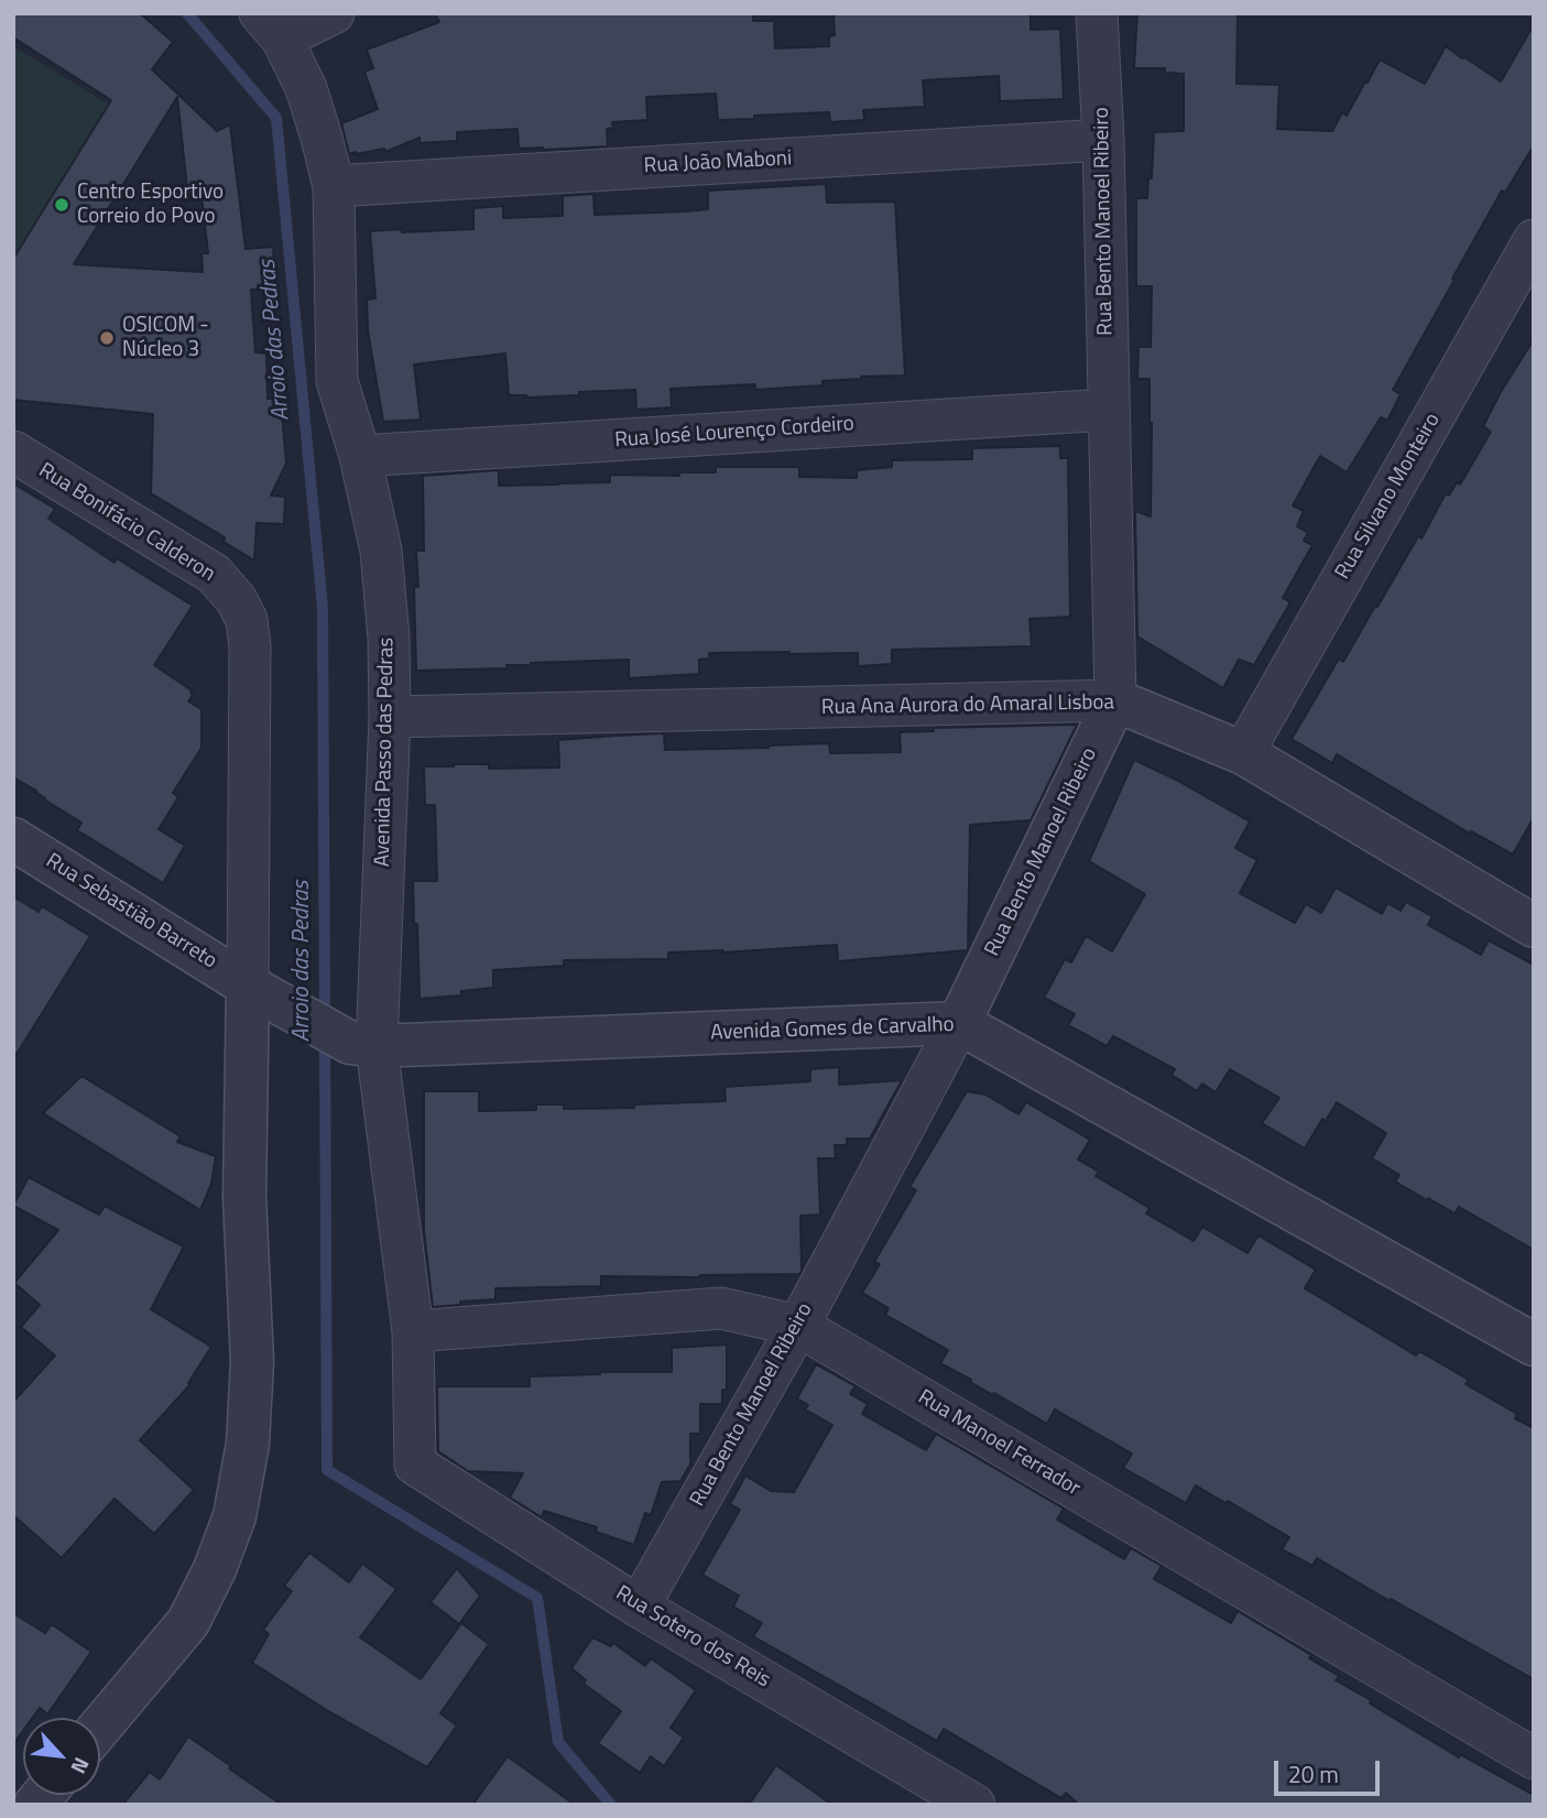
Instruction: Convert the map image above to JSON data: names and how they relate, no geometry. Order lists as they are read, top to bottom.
{
  "streets": {
    "street": [
      "Rua João Maboni",
      "Rua Bento Manoel Ribeiro",
      "Rua José Lourenço Cordeiro",
      "Rua Silvano Monteiro",
      "Rua Bonifácio Calderon",
      "Rua Ana Aurora do Amaral Lisboa",
      "Avenida Passo das Pedras",
      "Rua Sebastião Barreto",
      "Avenida Gomes de Carvalho",
      "Rua Manoel Ferrador",
      "Rua Sotero dos Reis"
    ]
  },
  "crossings": [
    ["Rua João Maboni", "Rua Bento Manoel Ribeiro"],
    ["Rua João Maboni", "Avenida Passo das Pedras"],
    ["Rua Bento Manoel Ribeiro", "Rua José Lourenço Cordeiro"],
    ["Rua Bento Manoel Ribeiro", "Rua Ana Aurora do Amaral Lisboa"],
    ["Rua Bento Manoel Ribeiro", "Avenida Gomes de Carvalho"],
    ["Rua Bento Manoel Ribeiro", "Rua Manoel Ferrador"],
    ["Rua Bento Manoel Ribeiro", "Rua Sotero dos Reis"],
    ["Rua José Lourenço Cordeiro", "Avenida Passo das Pedras"],
    ["Rua Silvano Monteiro", "Rua Ana Aurora do Amaral Lisboa"],
    ["Rua Bonifácio Calderon", "Rua Sebastião Barreto"],
    ["Rua Ana Aurora do Amaral Lisboa", "Avenida Passo das Pedras"],
    ["Avenida Passo das Pedras", "Avenida Gomes de Carvalho"],
    ["Avenida Passo das Pedras", "Rua Manoel Ferrador"],
    ["Avenida Passo das Pedras", "Rua Sotero dos Reis"]
  ],
  "water": ["Arroio das Pedras"],
  "places": ["Centro Esportivo Correio do Povo", "OSICOM - Núcleo 3"],
  "scale_bar": "20 m",
  "north": "bottom right"
}
